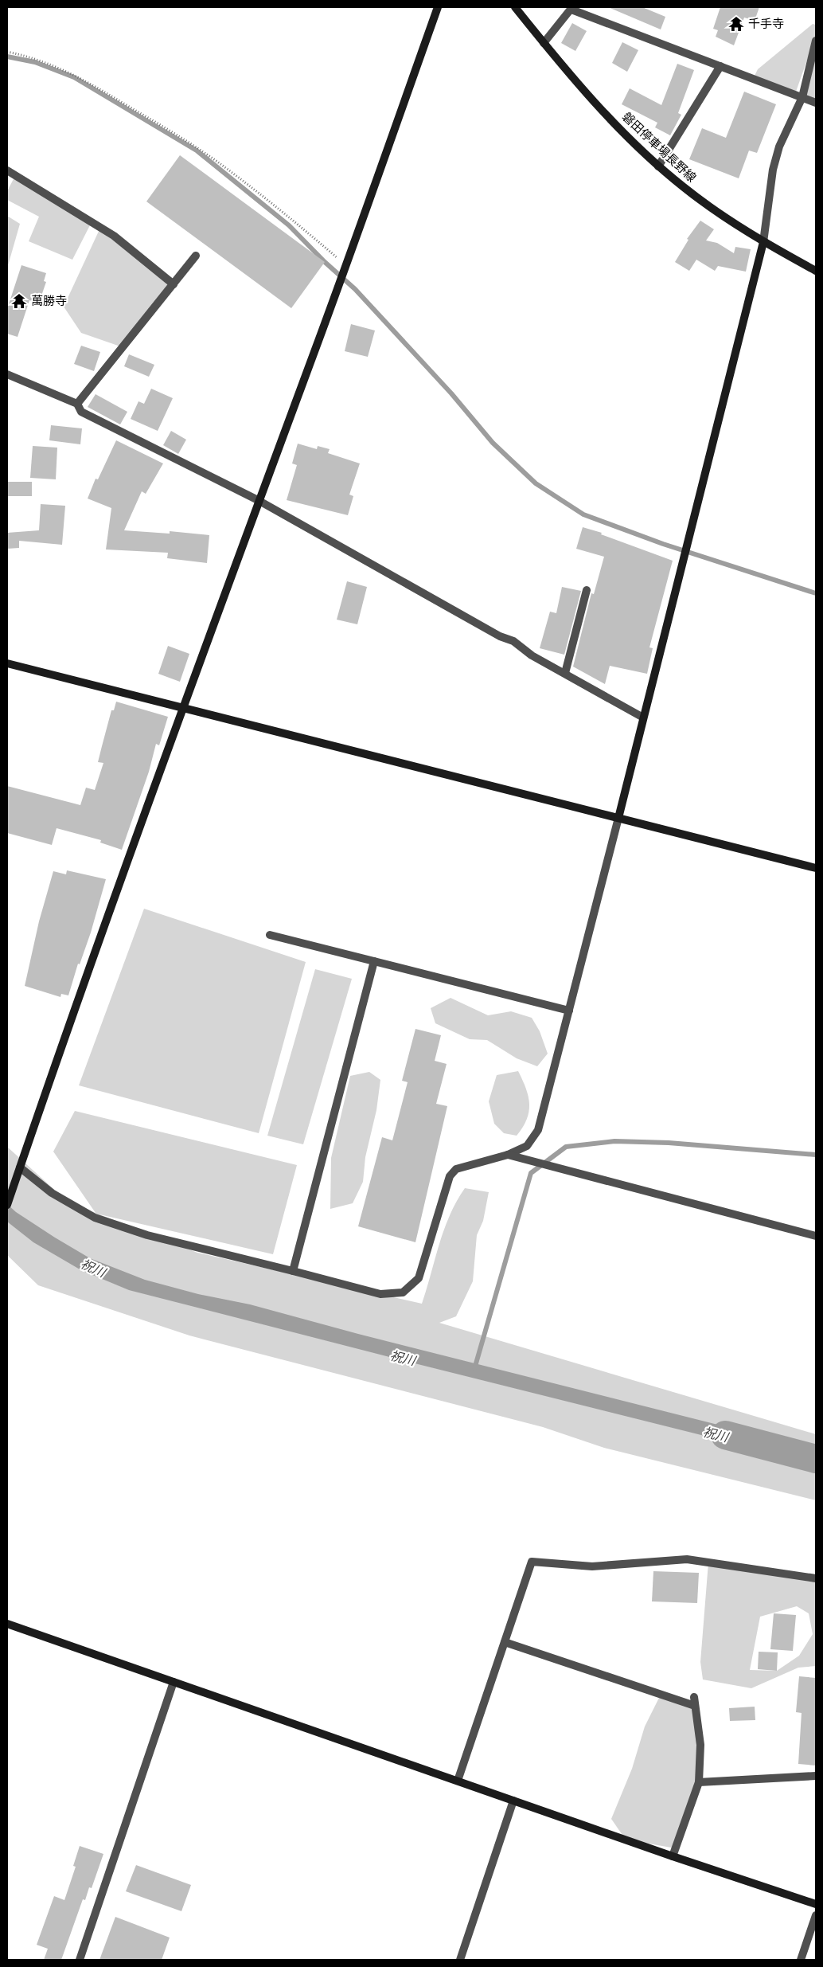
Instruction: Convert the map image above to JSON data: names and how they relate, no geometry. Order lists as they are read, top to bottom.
{
  "streets": {
    "street": ["磐田停車場長野線"]
  },
  "water": ["祝川"],
  "places": {
    "temple": ["千手寺", "萬勝寺"]
  }
}
